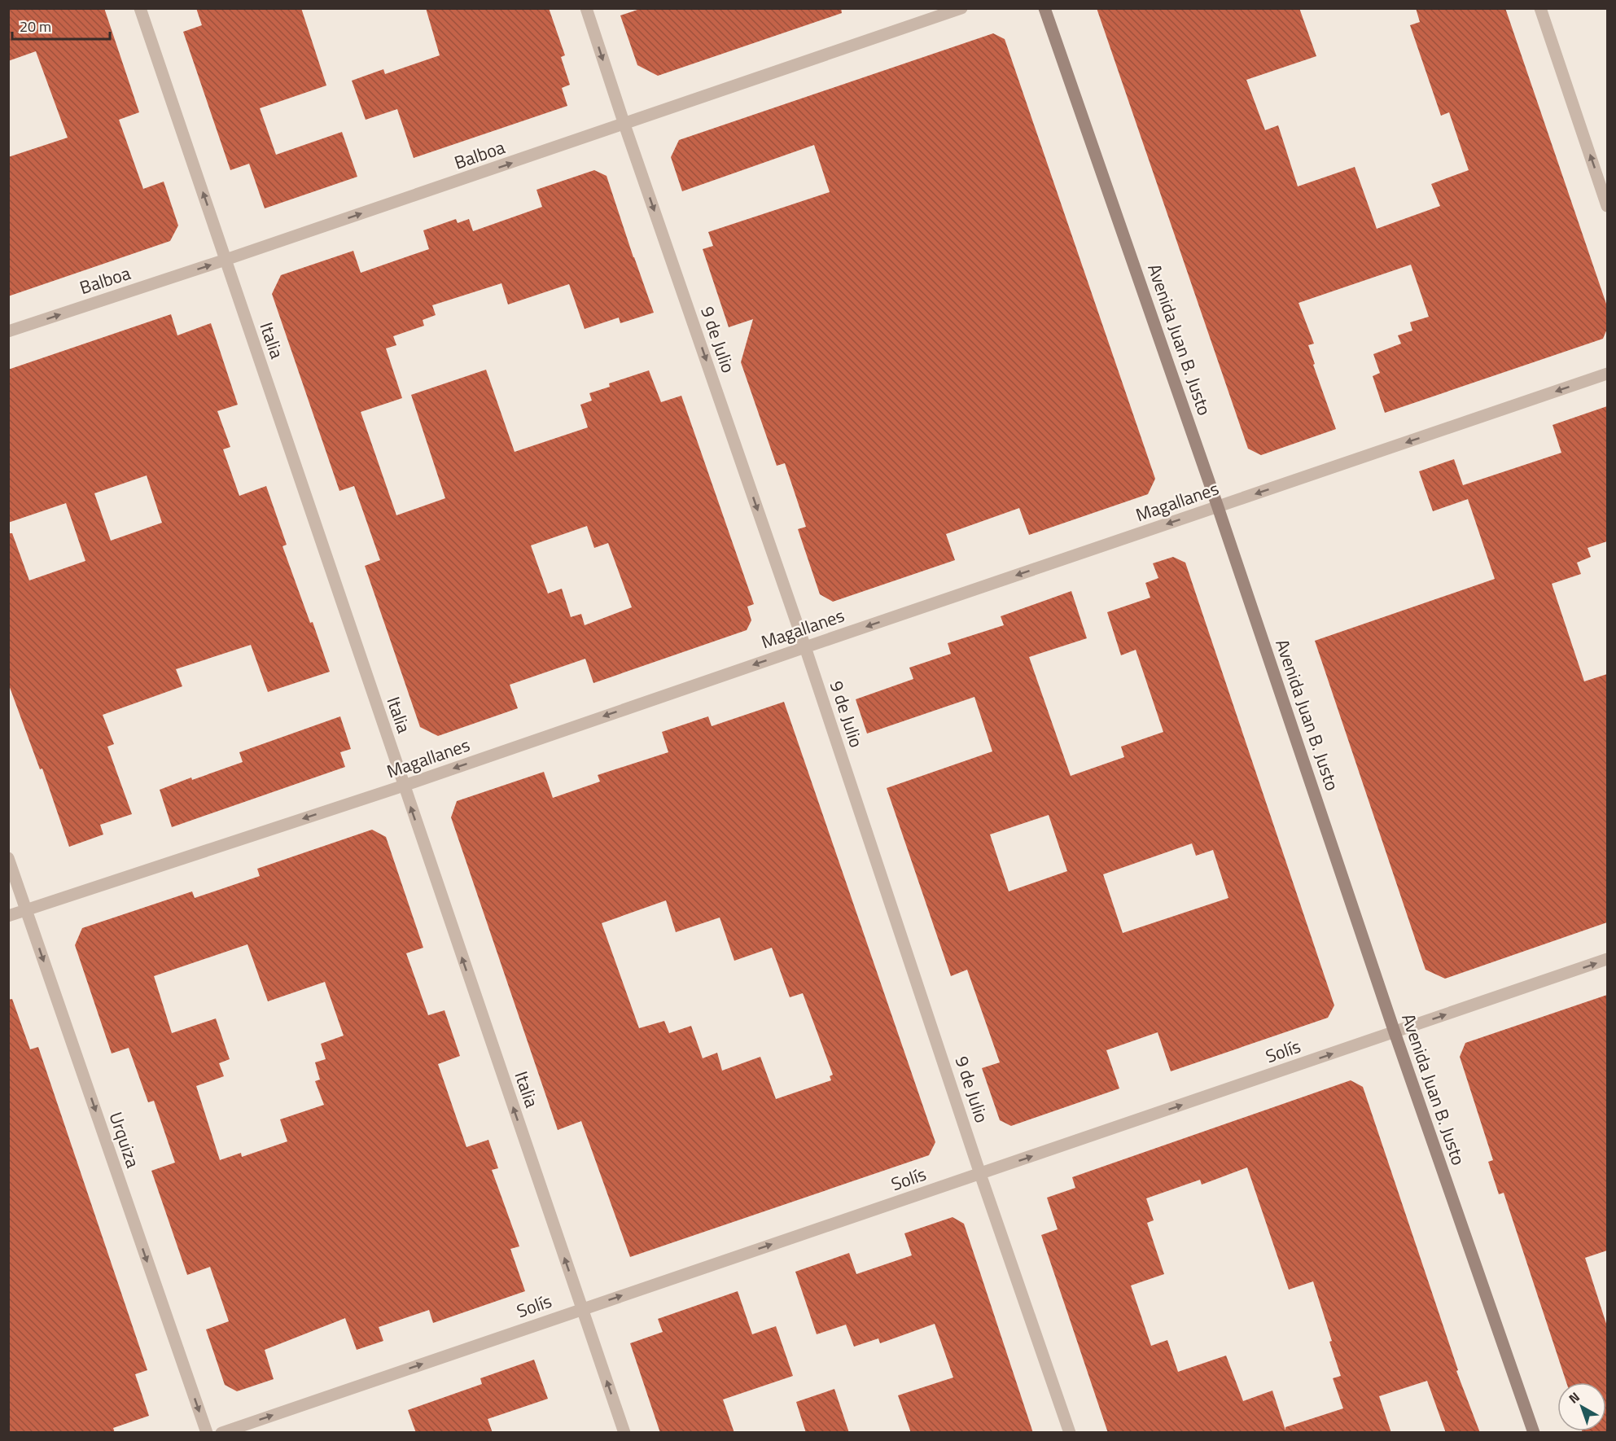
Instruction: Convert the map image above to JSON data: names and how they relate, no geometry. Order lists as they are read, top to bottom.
{
  "streets": {
    "main road": ["Avenida Juan B. Justo"],
    "street": [
      "Balboa",
      "9 de Julio",
      "Italia",
      "Magallanes",
      "Solís",
      "Urquiza"
    ]
  },
  "crossings": [
    ["Balboa", "9 de Julio"],
    ["Balboa", "Italia"],
    ["9 de Julio", "Magallanes"],
    ["9 de Julio", "Solís"],
    ["Avenida Juan B. Justo", "Magallanes"],
    ["Avenida Juan B. Justo", "Solís"],
    ["Italia", "Magallanes"],
    ["Italia", "Solís"],
    ["Magallanes", "Urquiza"]
  ],
  "one_way": [
    "Balboa",
    "9 de Julio",
    "Italia",
    "Magallanes",
    "Solís",
    "Urquiza"
  ],
  "scale_bar": "20 m",
  "north": "top left"
}
